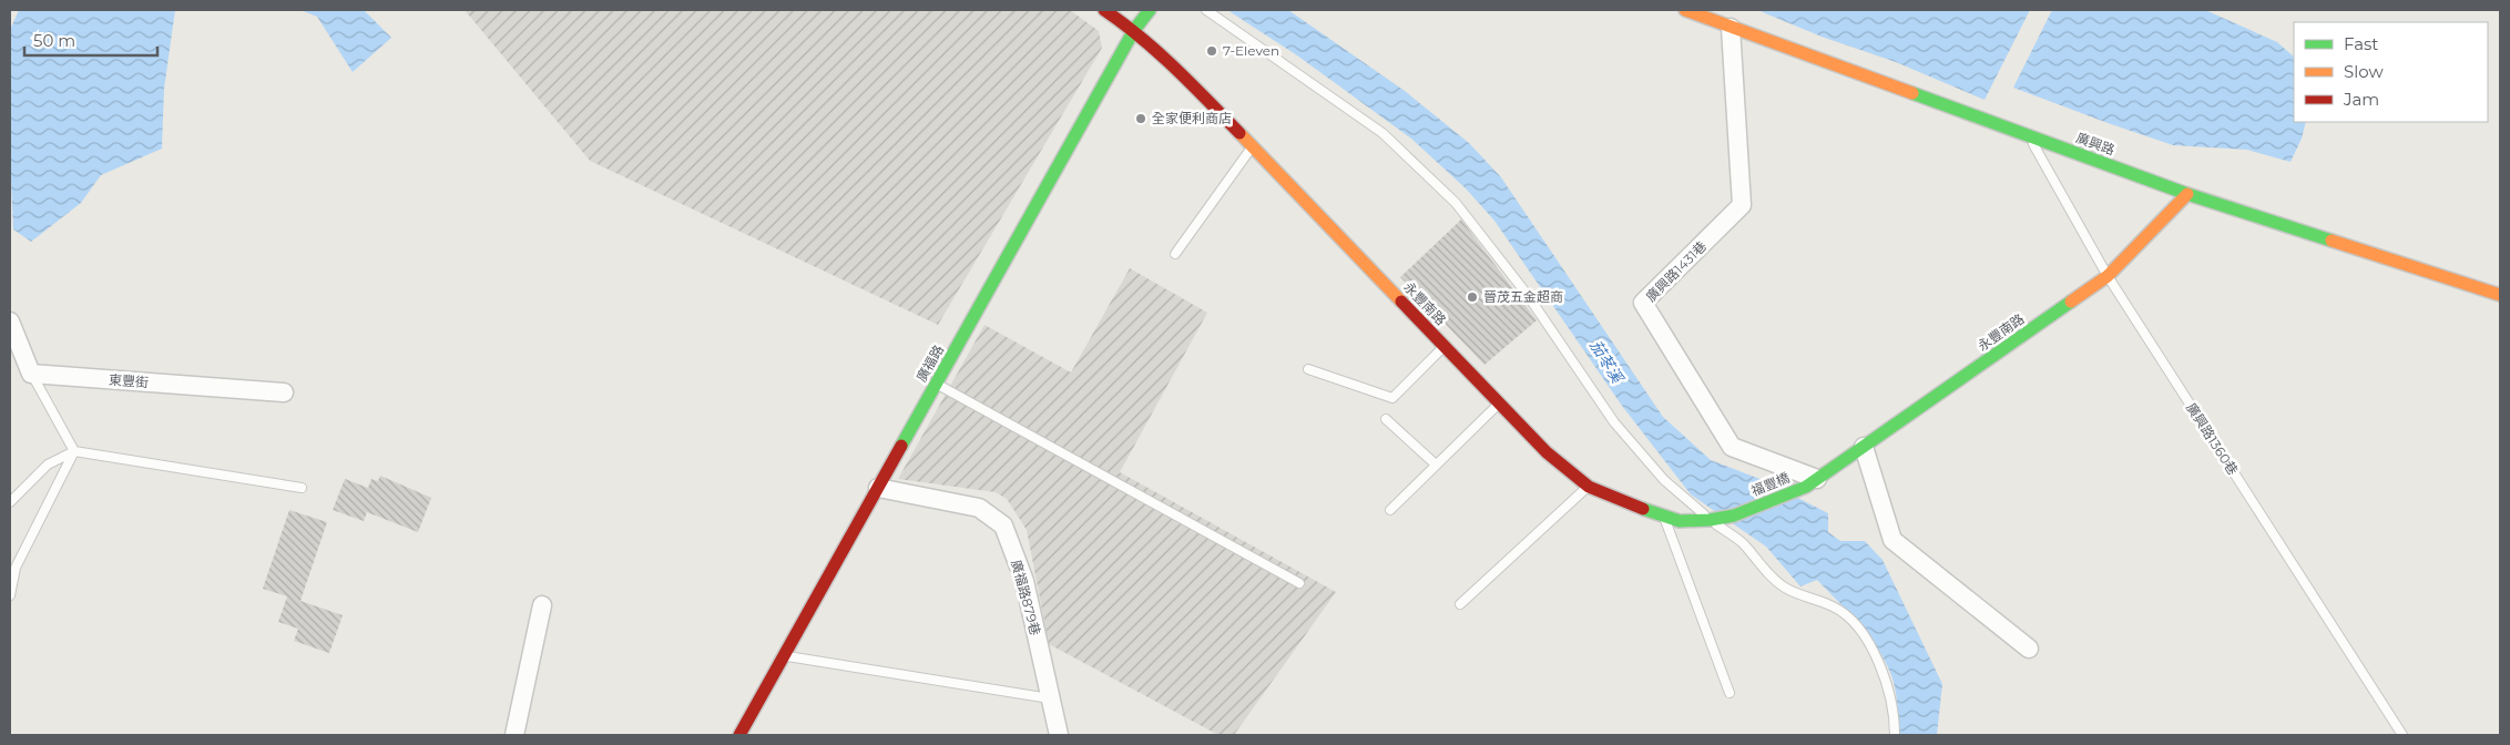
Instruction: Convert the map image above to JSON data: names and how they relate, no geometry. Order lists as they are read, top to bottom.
{
  "streets": {
    "street": [
      "廣興路",
      "廣興路1431巷",
      "永豐南路",
      "廣福路",
      "東豐街",
      "福豐橋",
      "廣福路879巷"
    ],
    "lane": ["廣興路1360巷"]
  },
  "crossings": [
    ["廣興路", "廣興路1431巷"],
    ["廣興路", "永豐南路"],
    ["廣興路", "廣興路1360巷"],
    ["廣興路1431巷", "永豐南路"],
    ["廣興路1431巷", "福豐橋"],
    ["永豐南路", "廣福路"],
    ["永豐南路", "廣興路1360巷"],
    ["永豐南路", "福豐橋"],
    ["廣福路", "廣福路879巷"]
  ],
  "water": ["茄苳溪"],
  "places": ["7-Eleven", "全家便利商店", "晉茂五金超商"],
  "legend": ["Fast", "Slow", "Jam"],
  "scale_bar": "50 m"
}
